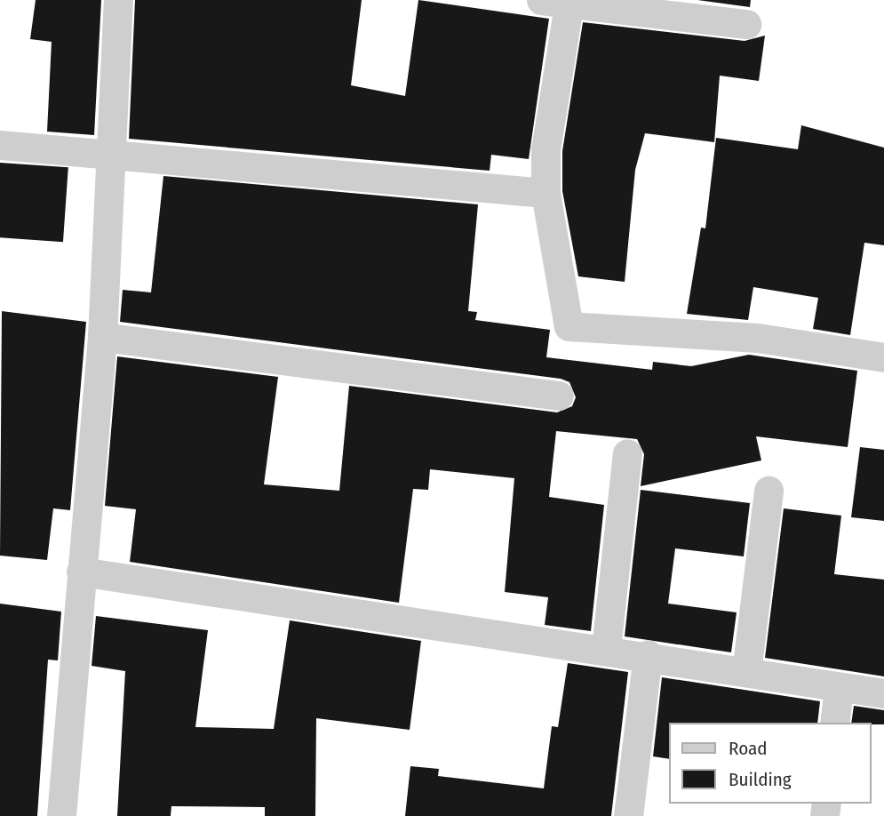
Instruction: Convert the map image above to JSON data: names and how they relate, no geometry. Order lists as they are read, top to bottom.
{
  "legend": ["Road", "Building"]
}
